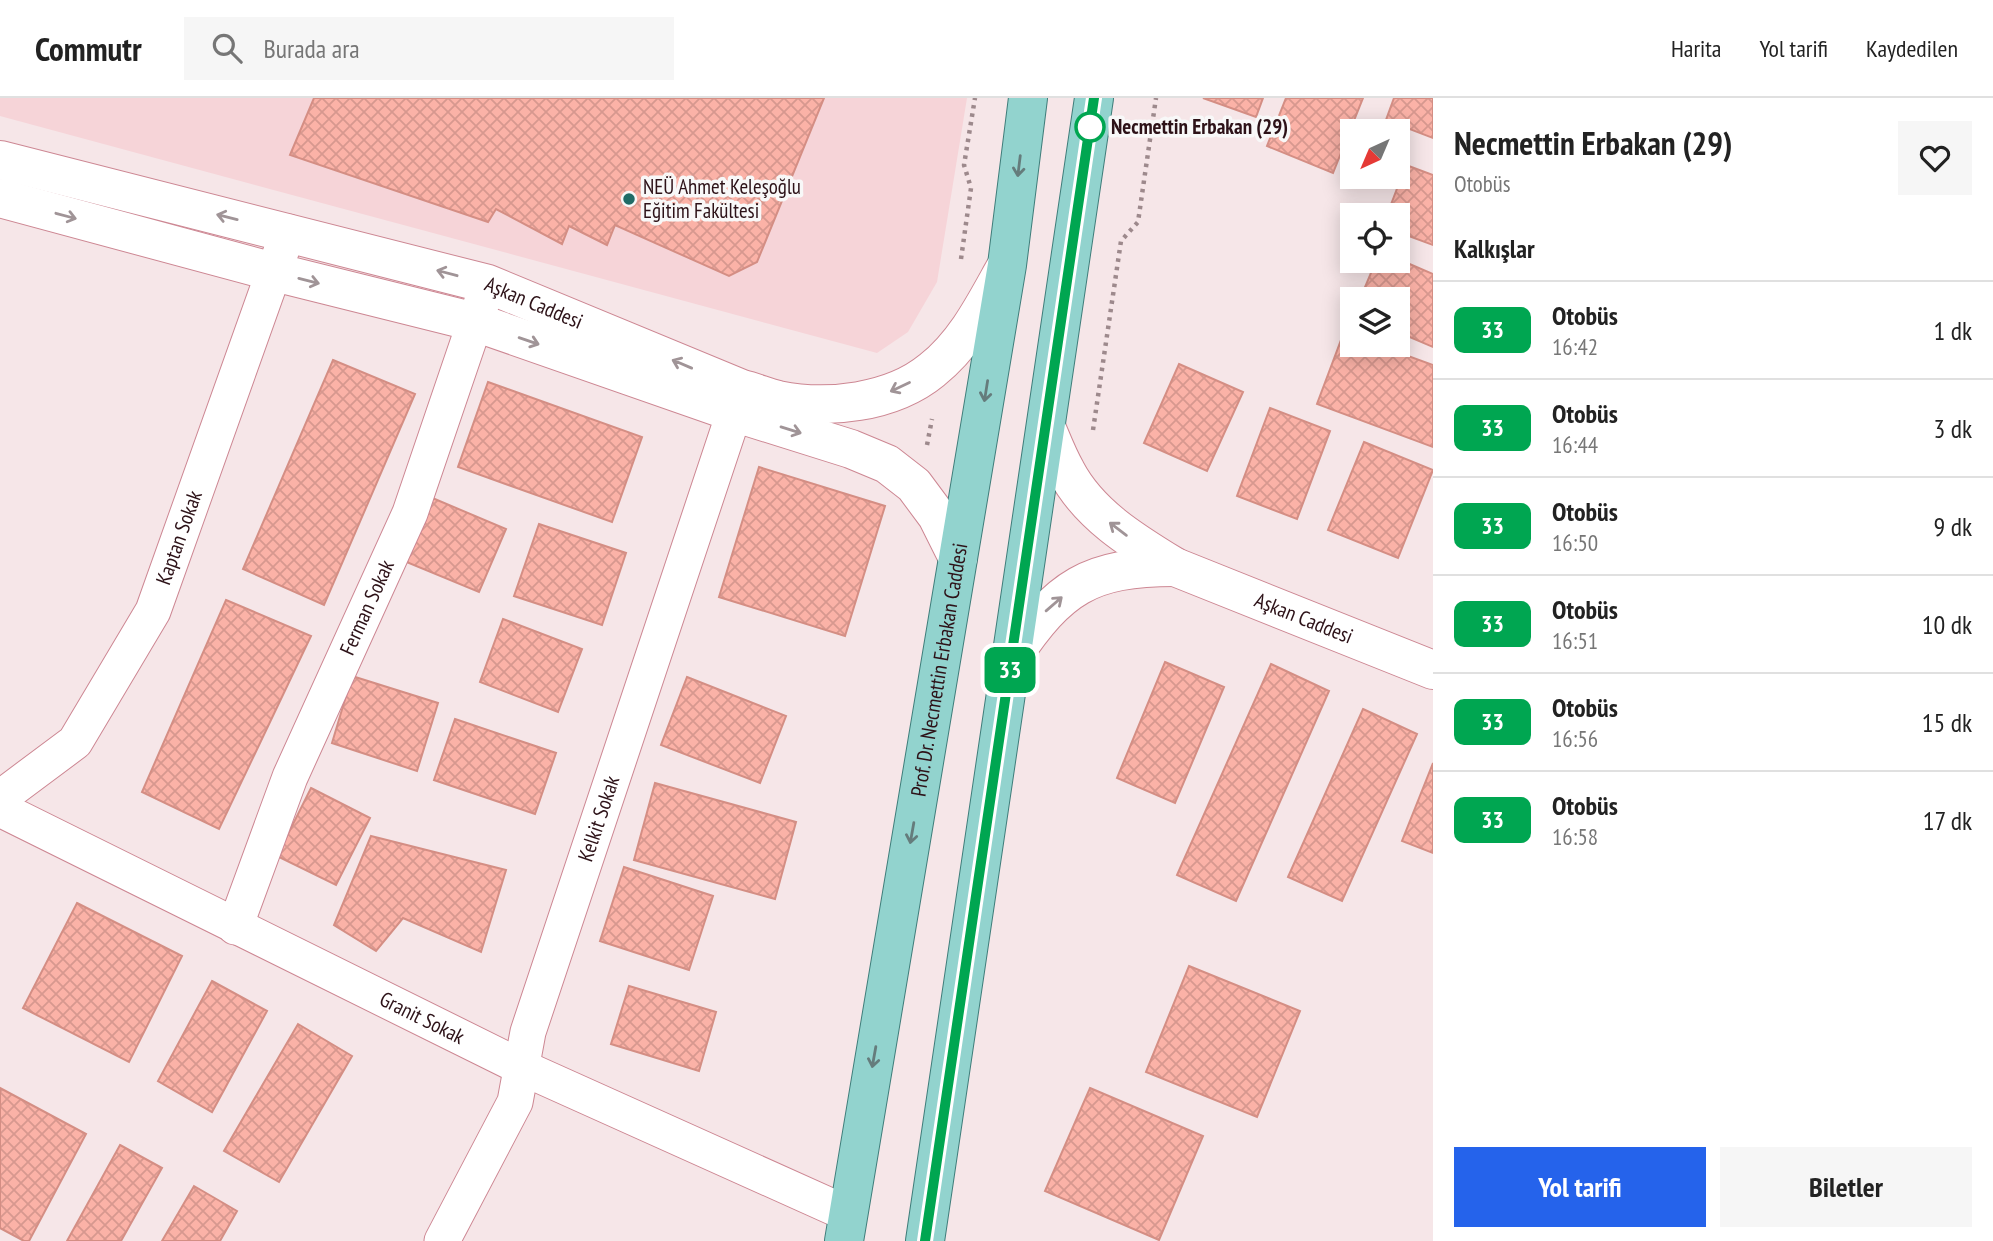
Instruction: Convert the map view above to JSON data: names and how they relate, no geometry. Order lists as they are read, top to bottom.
{
  "streets": {
    "main road": ["Prof. Dr. Necmettin Erbakan Caddesi"],
    "street": [
      "Aşkan Caddesi",
      "Kaptan Sokak",
      "Ferman Sokak",
      "Kelkit Sokak",
      "Granit Sokak"
    ]
  },
  "crossings": [
    ["Aşkan Caddesi", "Kaptan Sokak"],
    ["Aşkan Caddesi", "Ferman Sokak"],
    ["Aşkan Caddesi", "Prof. Dr. Necmettin Erbakan Caddesi"],
    ["Aşkan Caddesi", "Kelkit Sokak"],
    ["Ferman Sokak", "Granit Sokak"],
    ["Prof. Dr. Necmettin Erbakan Caddesi", "Granit Sokak"],
    ["Kelkit Sokak", "Granit Sokak"]
  ],
  "places": ["Necmettin Erbakan (29)", "NEÜ Ahmet Keleşoğlu Eğitim Fakültesi"],
  "lines": ["bus line 33"],
  "north": "bottom left",
  "page": {
    "header": "Commutr",
    "search": "Burada ara",
    "nav": ["Harita", "Yol tarifi", "Kaydedilen"],
    "on_map": "33",
    "heading": [
      ["Necmettin Erbakan (29)", "Otobüs"],
      "Kalkışlar"
    ],
    "list": [
      {
        "mark": "33",
        "name": "Otobüs",
        "note": "16:42",
        "value": "1 dk"
      },
      {
        "mark": "33",
        "name": "Otobüs",
        "note": "16:44",
        "value": "3 dk"
      },
      {
        "mark": "33",
        "name": "Otobüs",
        "note": "16:50",
        "value": "9 dk"
      },
      {
        "mark": "33",
        "name": "Otobüs",
        "note": "16:51",
        "value": "10 dk"
      },
      {
        "mark": "33",
        "name": "Otobüs",
        "note": "16:56",
        "value": "15 dk"
      },
      {
        "mark": "33",
        "name": "Otobüs",
        "note": "16:58",
        "value": "17 dk"
      }
    ],
    "buttons": ["Yol tarifi", "Biletler"]
  }
}
